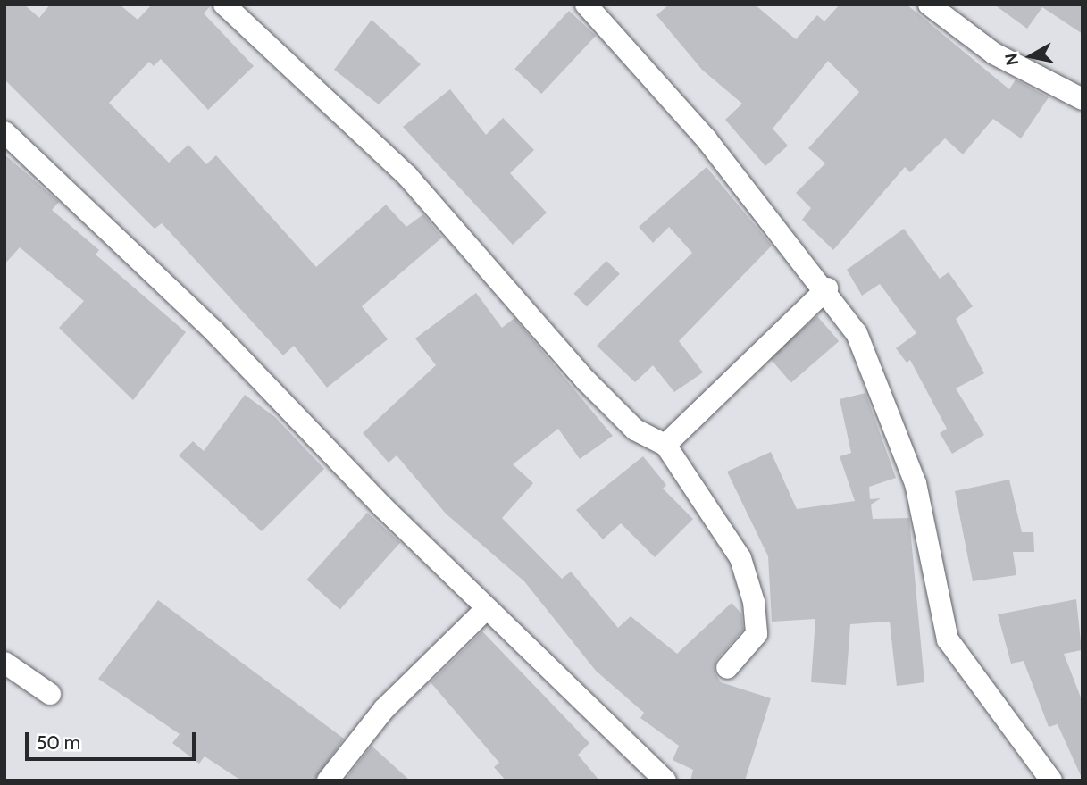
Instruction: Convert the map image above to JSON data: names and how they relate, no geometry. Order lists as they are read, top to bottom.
{
  "scale_bar": "50 m",
  "north": "left"
}
